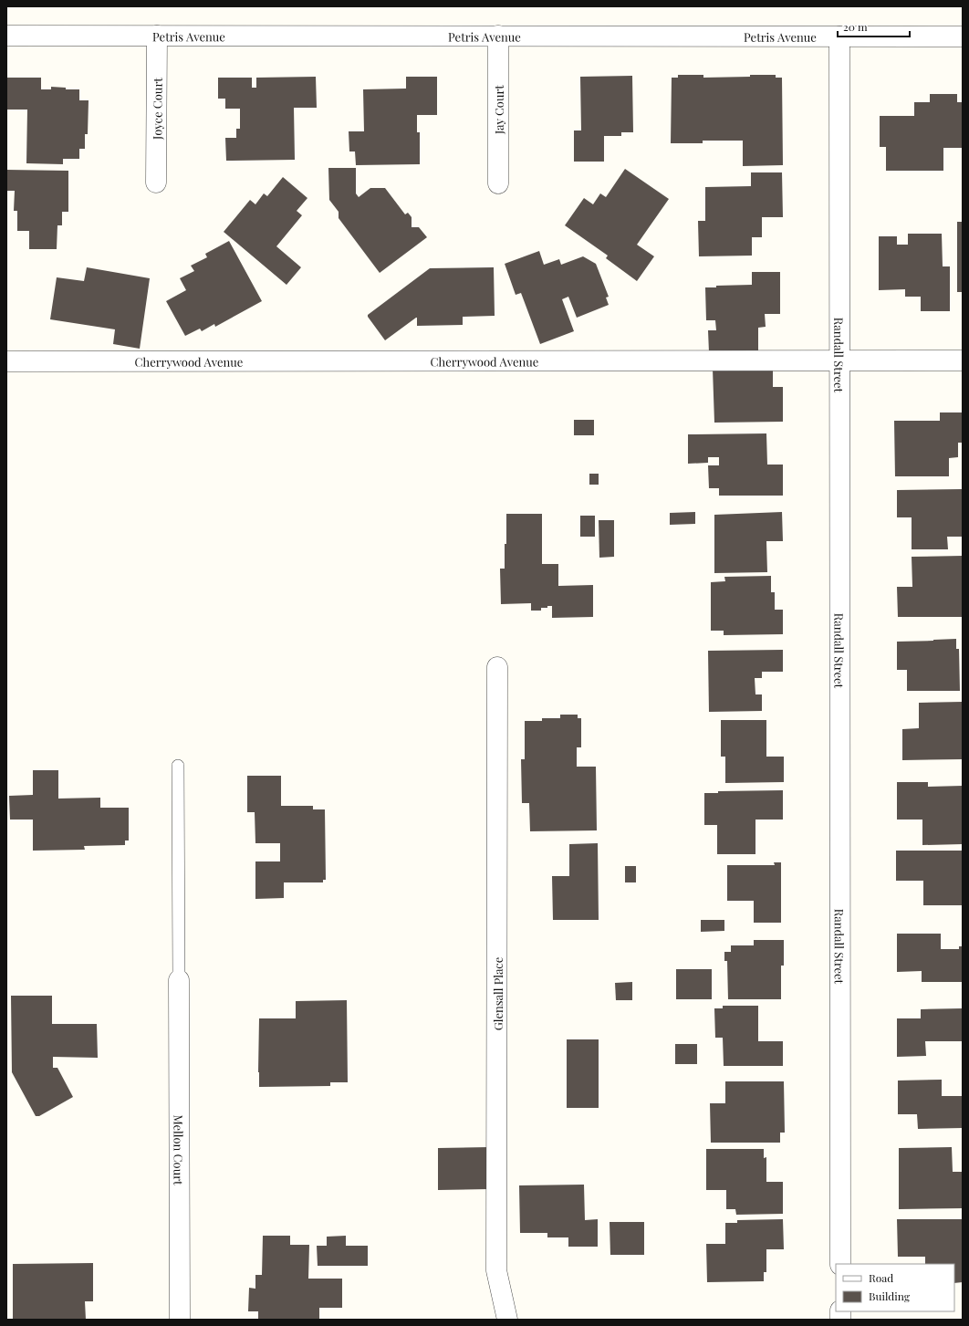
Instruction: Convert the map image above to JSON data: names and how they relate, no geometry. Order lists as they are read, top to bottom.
{
  "streets": {
    "street": [
      "Petris Avenue",
      "Joyce Court",
      "Jay Court",
      "Randall Street",
      "Cherrywood Avenue",
      "Glensall Place",
      "Mellon Court"
    ]
  },
  "crossings": [
    ["Petris Avenue", "Joyce Court"],
    ["Petris Avenue", "Jay Court"],
    ["Petris Avenue", "Randall Street"],
    ["Randall Street", "Cherrywood Avenue"]
  ],
  "legend": ["Road", "Building"],
  "scale_bar": "20 m"
}
